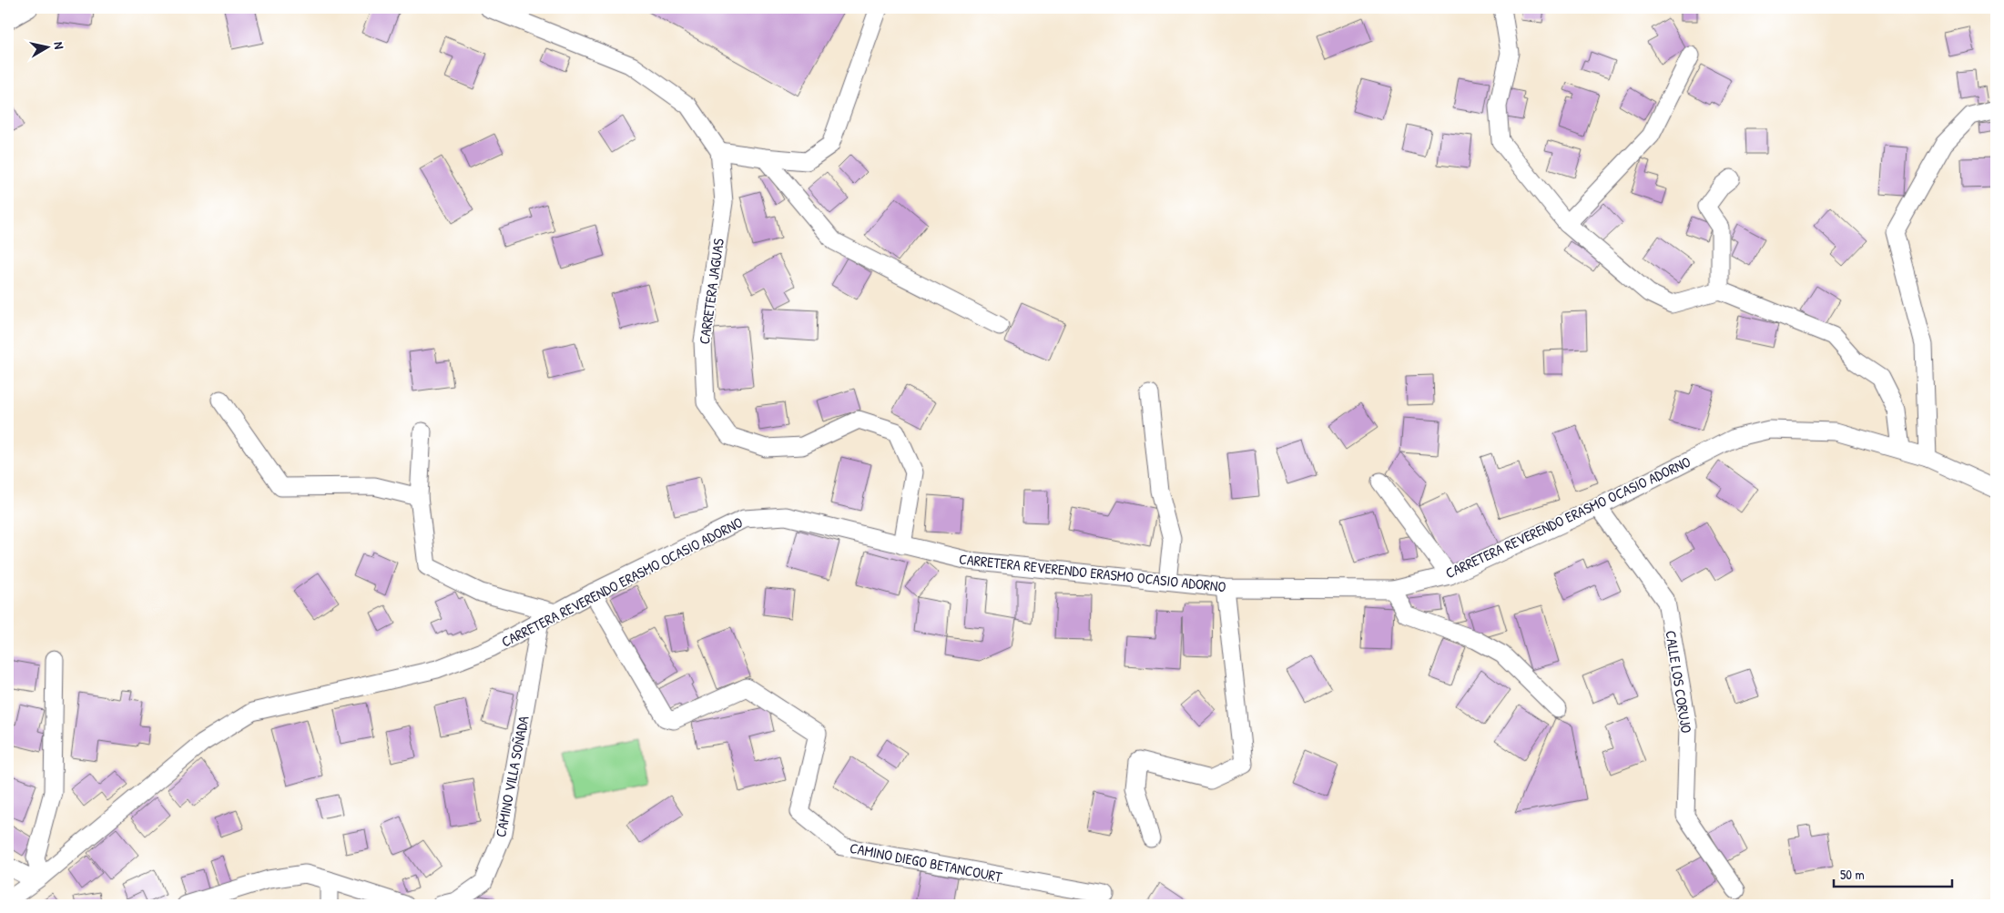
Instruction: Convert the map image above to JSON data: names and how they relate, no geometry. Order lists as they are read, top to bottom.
{
  "streets": {
    "street": [
      "CARRETERA JAGUAS",
      "CARRETERA REVERENDO ERASMO OCASIO ADORNO",
      "CALLE LOS CORUJO",
      "CAMINO VILLA SOÑADA",
      "CAMINO DIEGO BETANCOURT"
    ]
  },
  "crossings": [
    ["CARRETERA JAGUAS", "CARRETERA REVERENDO ERASMO OCASIO ADORNO"],
    ["CARRETERA REVERENDO ERASMO OCASIO ADORNO", "CALLE LOS CORUJO"],
    ["CARRETERA REVERENDO ERASMO OCASIO ADORNO", "CAMINO VILLA SOÑADA"],
    ["CARRETERA REVERENDO ERASMO OCASIO ADORNO", "CAMINO DIEGO BETANCOURT"]
  ],
  "scale_bar": "50 m",
  "north": "right"
}
